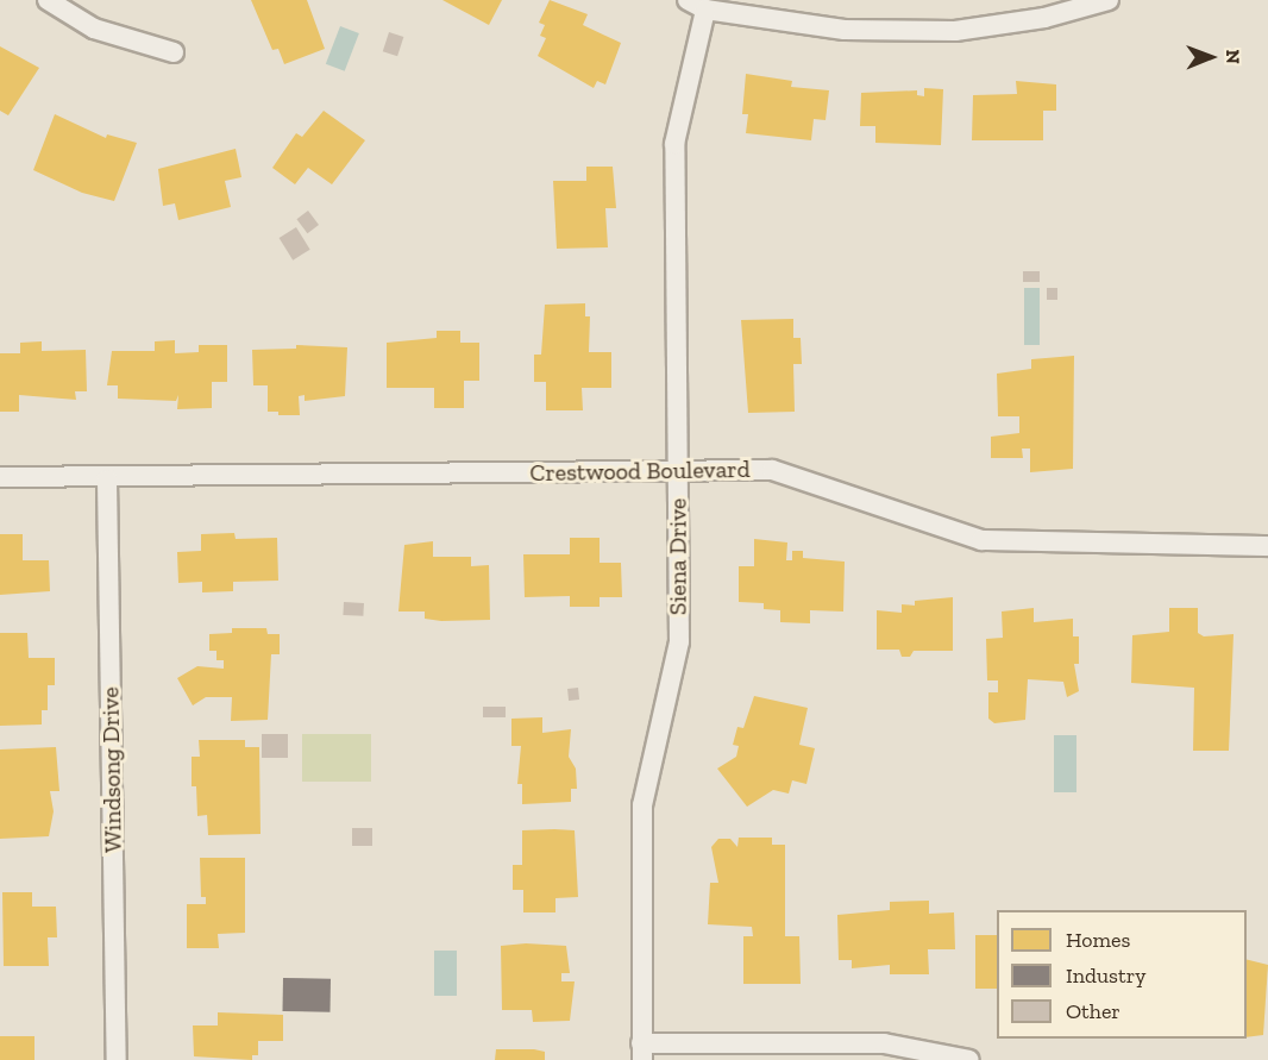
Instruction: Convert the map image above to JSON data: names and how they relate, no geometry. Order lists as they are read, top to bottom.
{
  "streets": {
    "street": ["Crestwood Boulevard", "Siena Drive", "Windsong Drive"]
  },
  "crossings": [
    ["Crestwood Boulevard", "Siena Drive"],
    ["Crestwood Boulevard", "Windsong Drive"]
  ],
  "legend": ["Homes", "Industry", "Other"],
  "north": "right"
}
